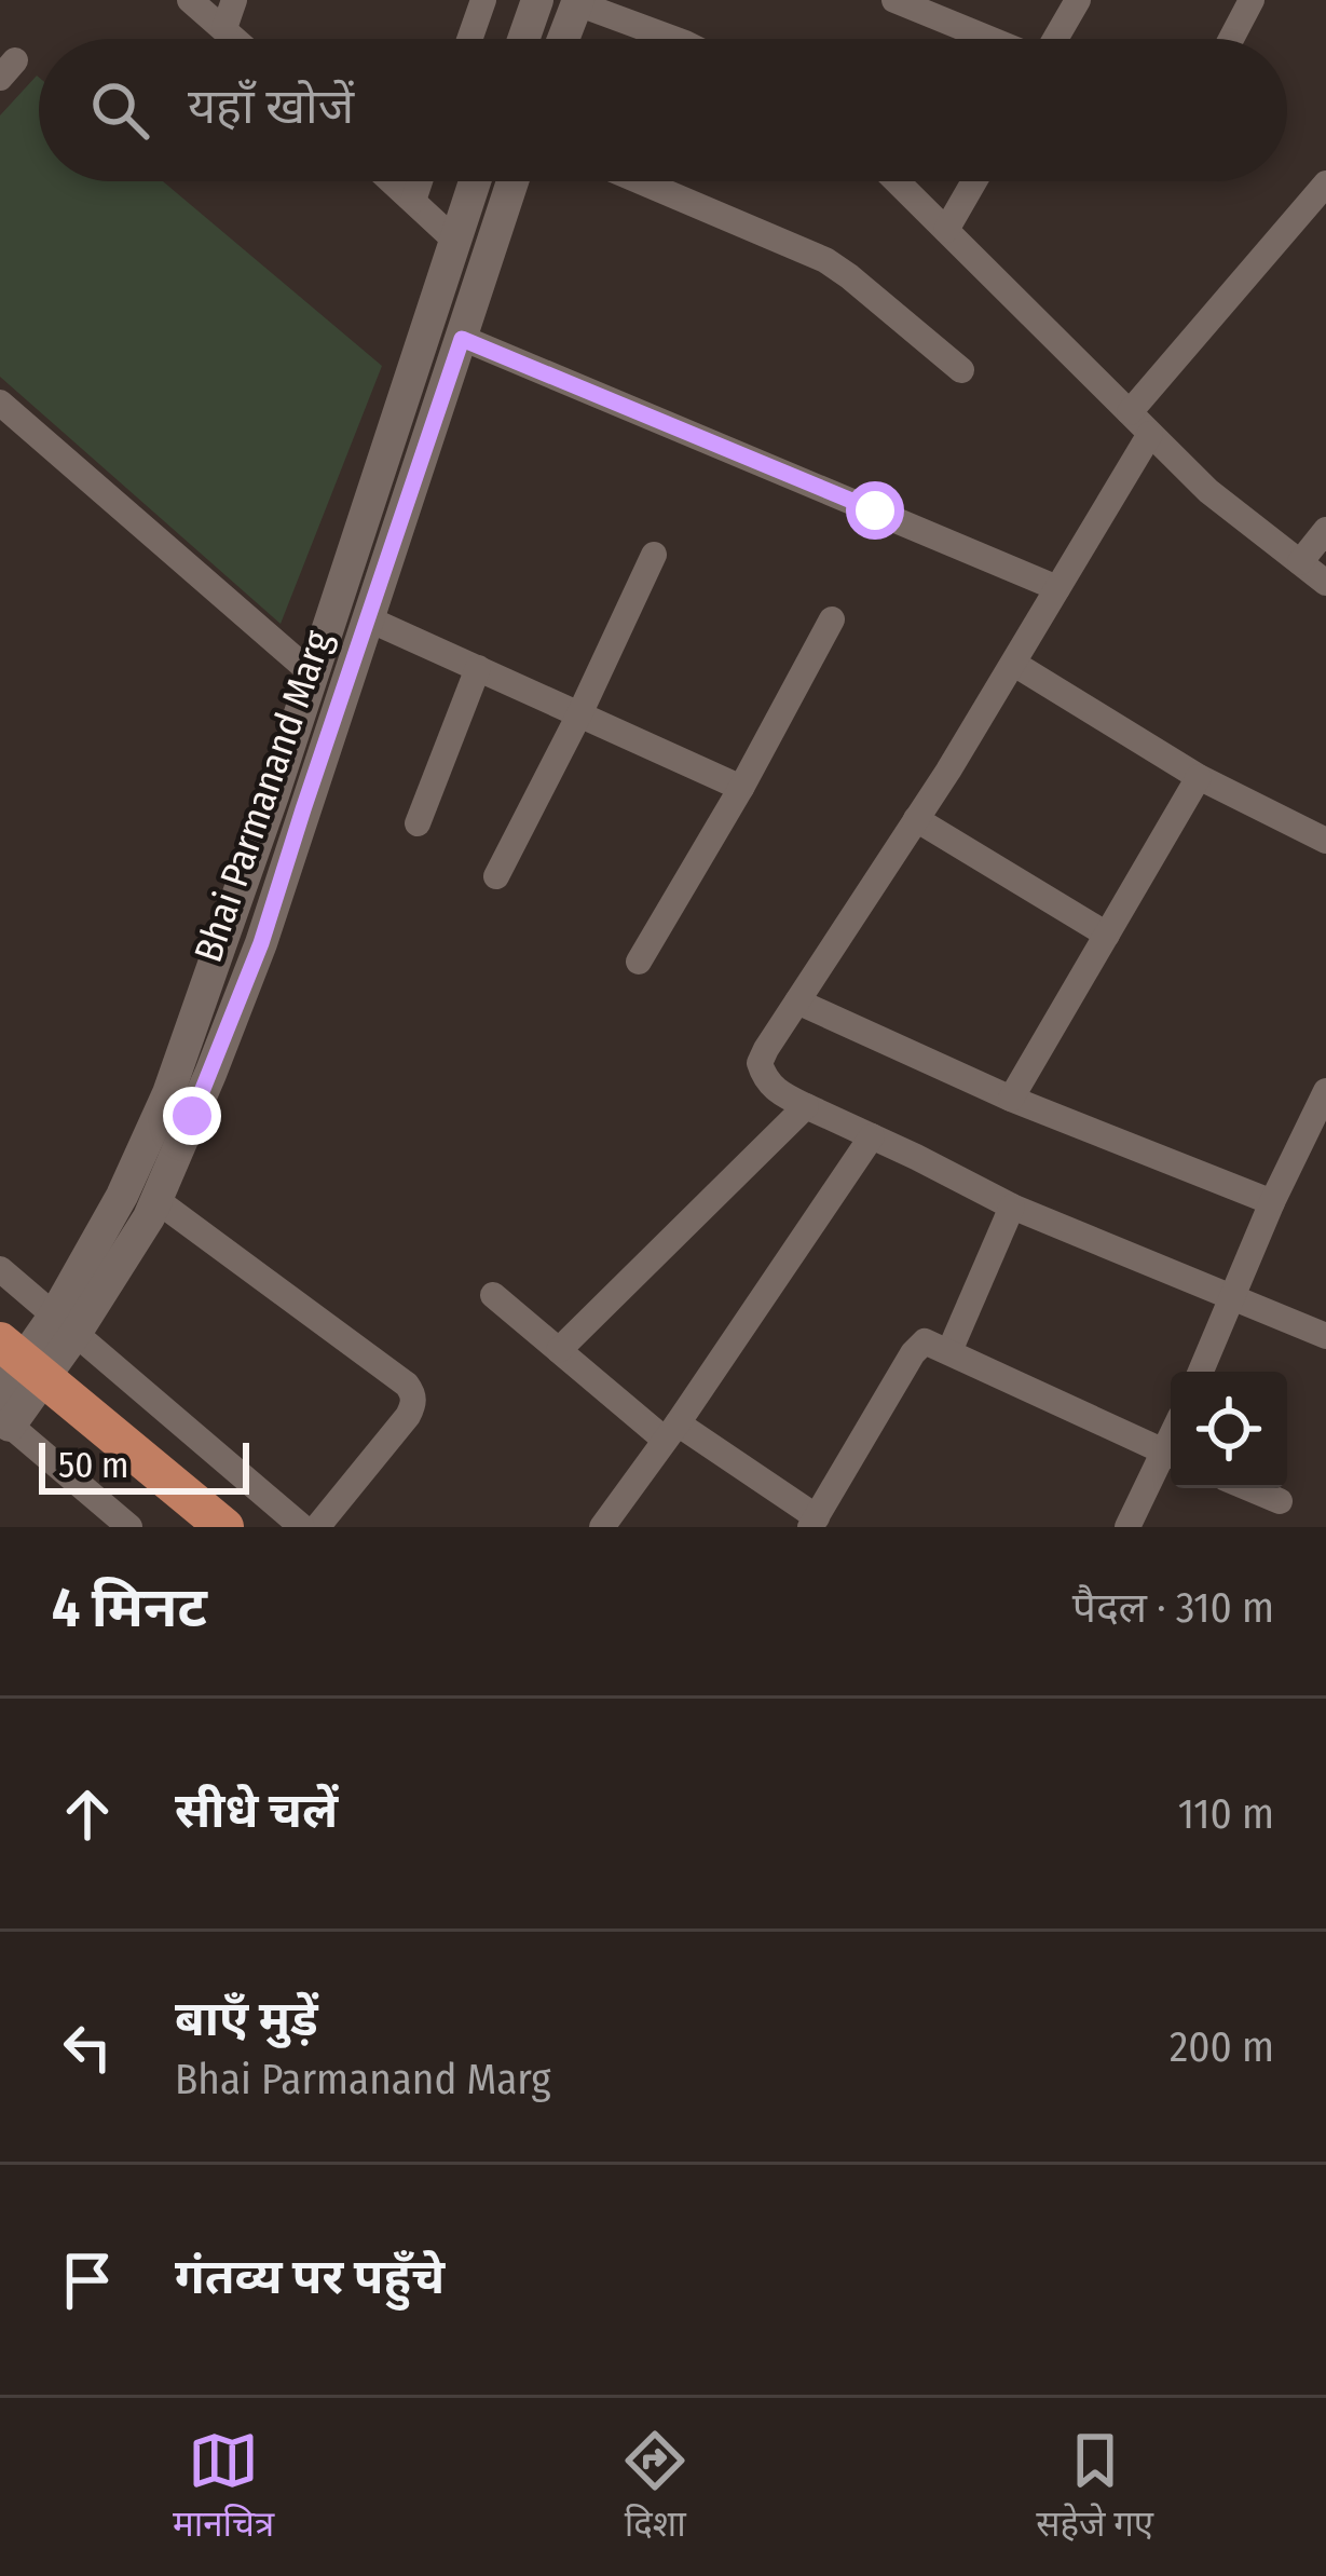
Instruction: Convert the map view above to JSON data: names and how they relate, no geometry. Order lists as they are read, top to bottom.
{
  "streets": {
    "street": ["Bhai Parmanand Marg"]
  },
  "scale_bar": "50 m",
  "page": {
    "search": "यहाँ खोजें",
    "scale": "50 m",
    "heading": ["4 मिनट", "पैदल · 310 m"],
    "list": [
      ["सीधे चलें", "110 m"],
      ["बाएँ मुड़ें", "Bhai Parmanand Marg", "200 m"],
      "गंतव्य पर पहुँचे"
    ],
    "nav": ["मानचित्र", "दिशा", "सहेजे गए"]
  }
}
